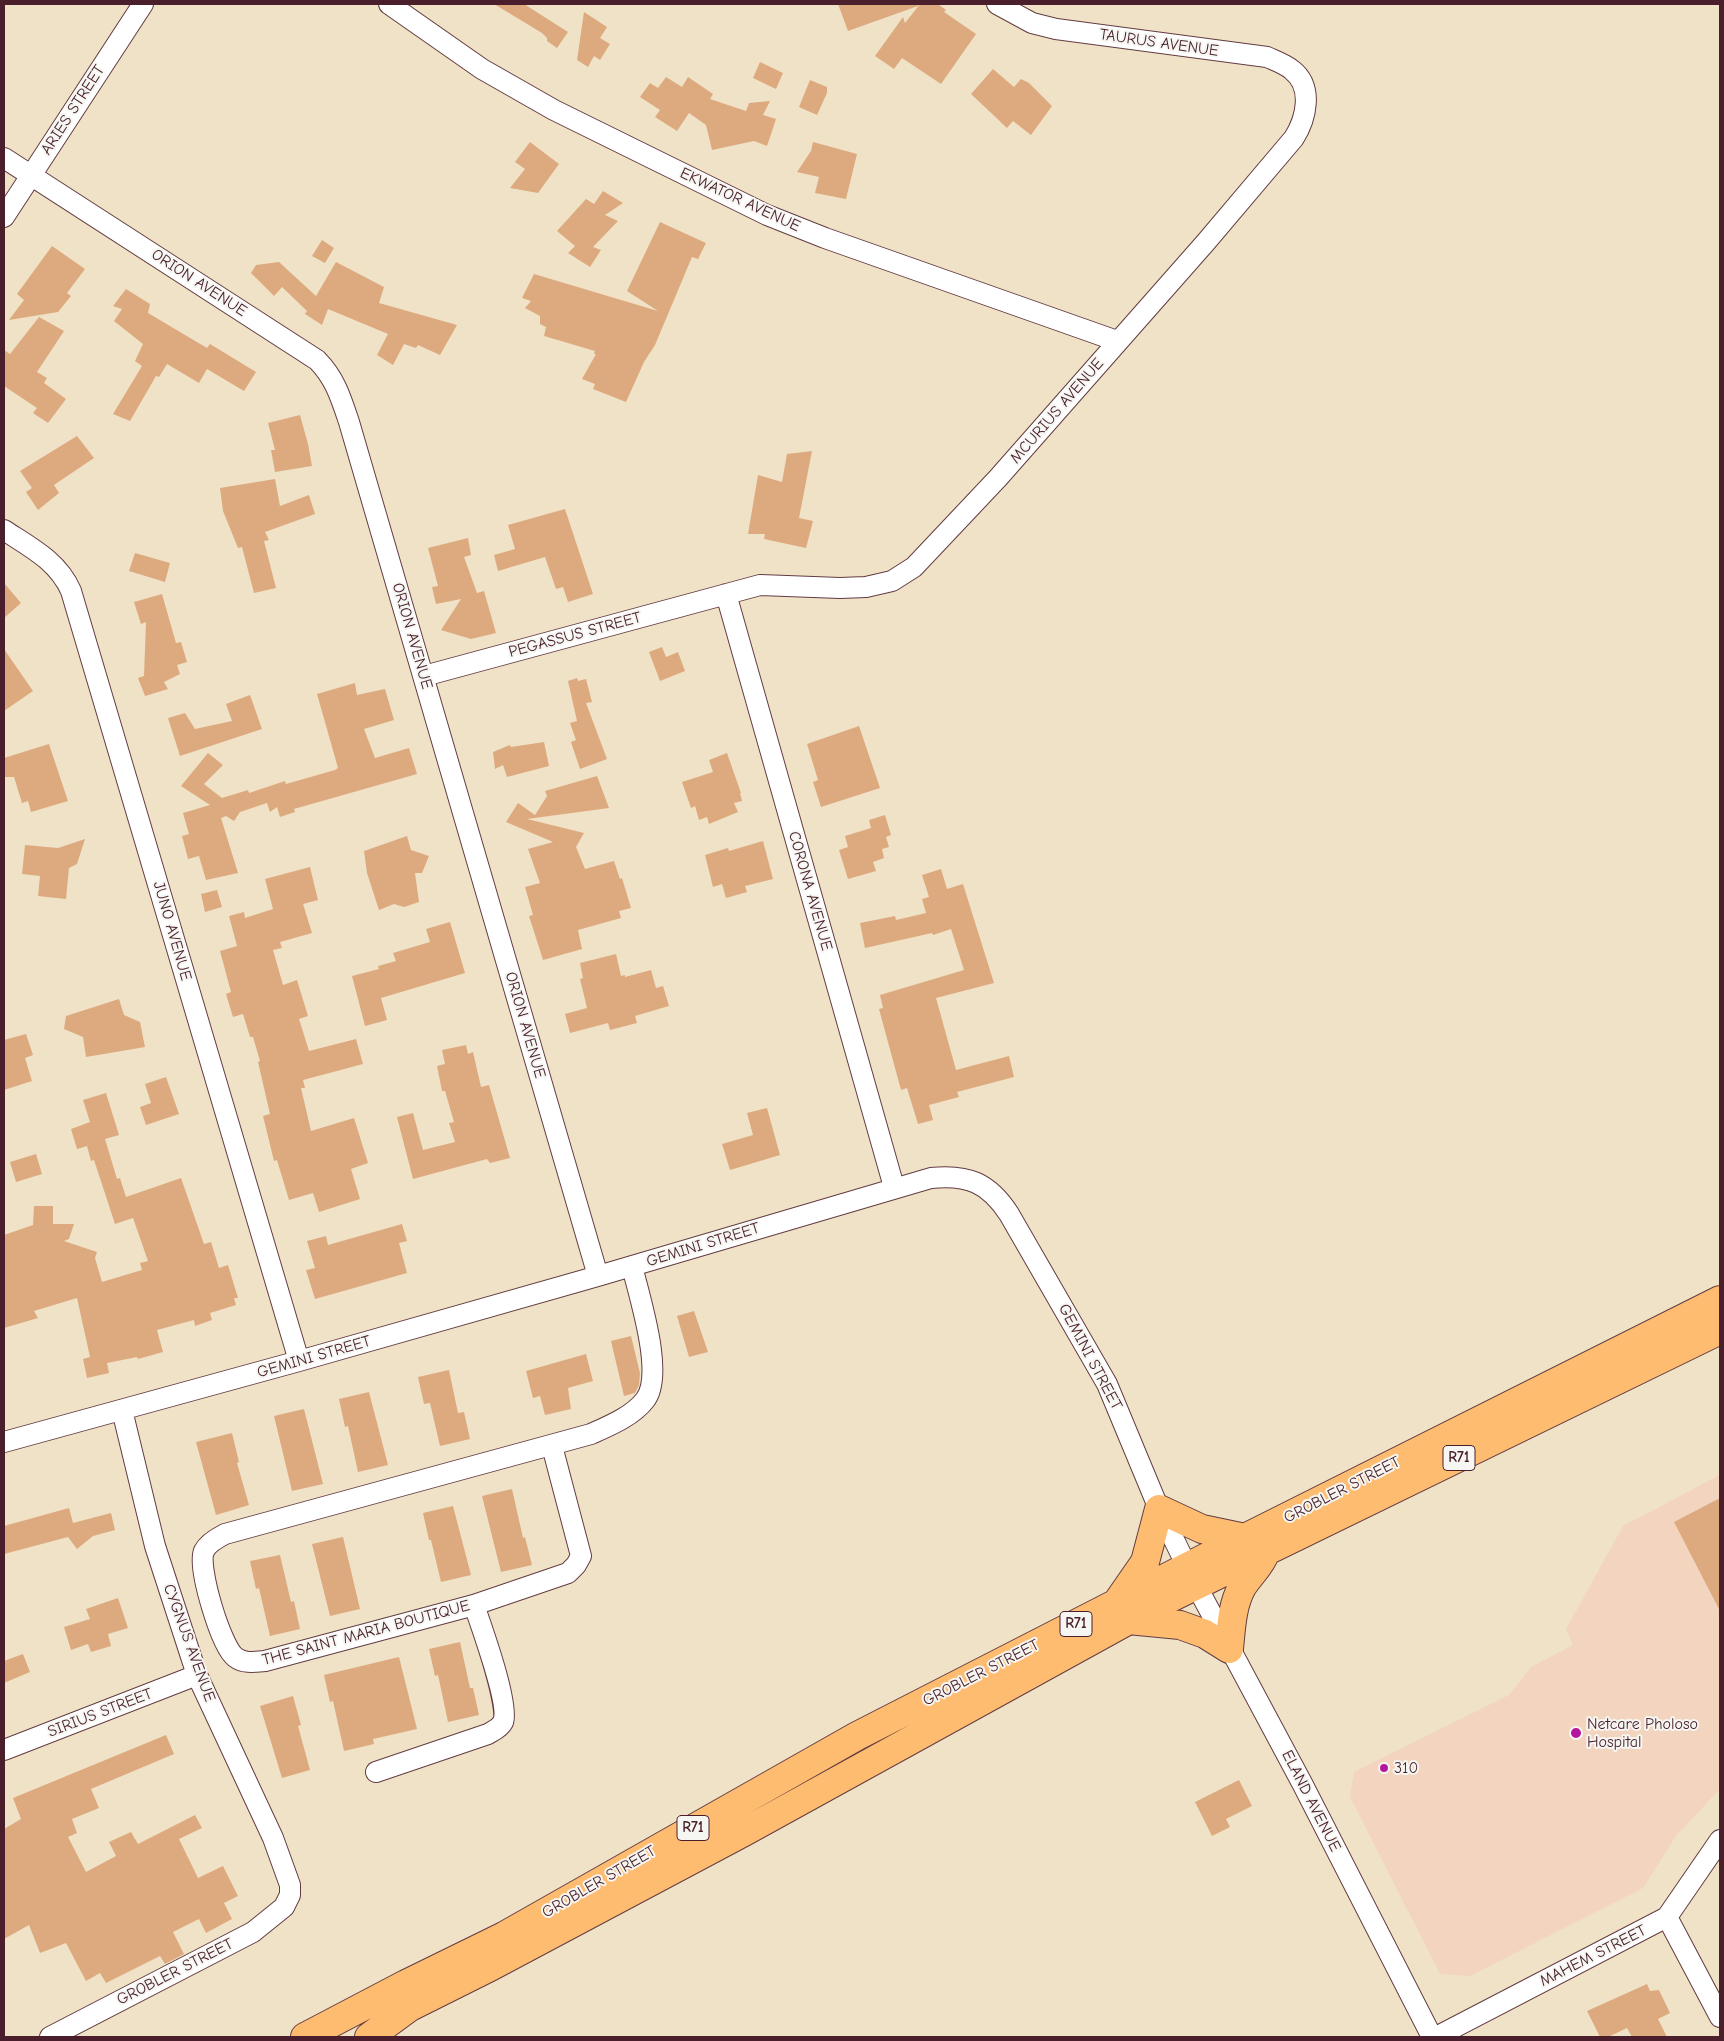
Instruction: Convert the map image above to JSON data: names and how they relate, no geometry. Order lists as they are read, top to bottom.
{
  "streets": {
    "main road": ["R71", "GROBLER STREET"],
    "street": [
      "TAURUS AVENUE",
      "ARIES STREET",
      "EKWATOR AVENUE",
      "ORION AVENUE",
      "MCURIUS AVENUE",
      "PEGASSUS STREET",
      "CORONA AVENUE",
      "JUNO AVENUE",
      "GEMINI STREET",
      "THE SAINT MARIA BOUTIQUE",
      "CYGNUS AVENUE",
      "SIRIUS STREET",
      "ELAND AVENUE",
      "MAHEM STREET"
    ]
  },
  "crossings": [
    ["TAURUS AVENUE", "MCURIUS AVENUE"],
    ["ARIES STREET", "ORION AVENUE"],
    ["EKWATOR AVENUE", "MCURIUS AVENUE"],
    ["ORION AVENUE", "PEGASSUS STREET"],
    ["ORION AVENUE", "GEMINI STREET"],
    ["MCURIUS AVENUE", "PEGASSUS STREET"],
    ["MCURIUS AVENUE", "CORONA AVENUE"],
    ["PEGASSUS STREET", "CORONA AVENUE"],
    ["CORONA AVENUE", "GEMINI STREET"],
    ["JUNO AVENUE", "GEMINI STREET"],
    ["GEMINI STREET", "GROBLER STREET"],
    ["GEMINI STREET", "THE SAINT MARIA BOUTIQUE"],
    ["GEMINI STREET", "CYGNUS AVENUE"],
    ["GEMINI STREET", "ELAND AVENUE"],
    ["R71", "GROBLER STREET"],
    ["GROBLER STREET", "CYGNUS AVENUE"],
    ["GROBLER STREET", "ELAND AVENUE"],
    ["CYGNUS AVENUE", "SIRIUS STREET"]
  ],
  "places": ["Netcare Pholoso Hospital", "310"]
}
